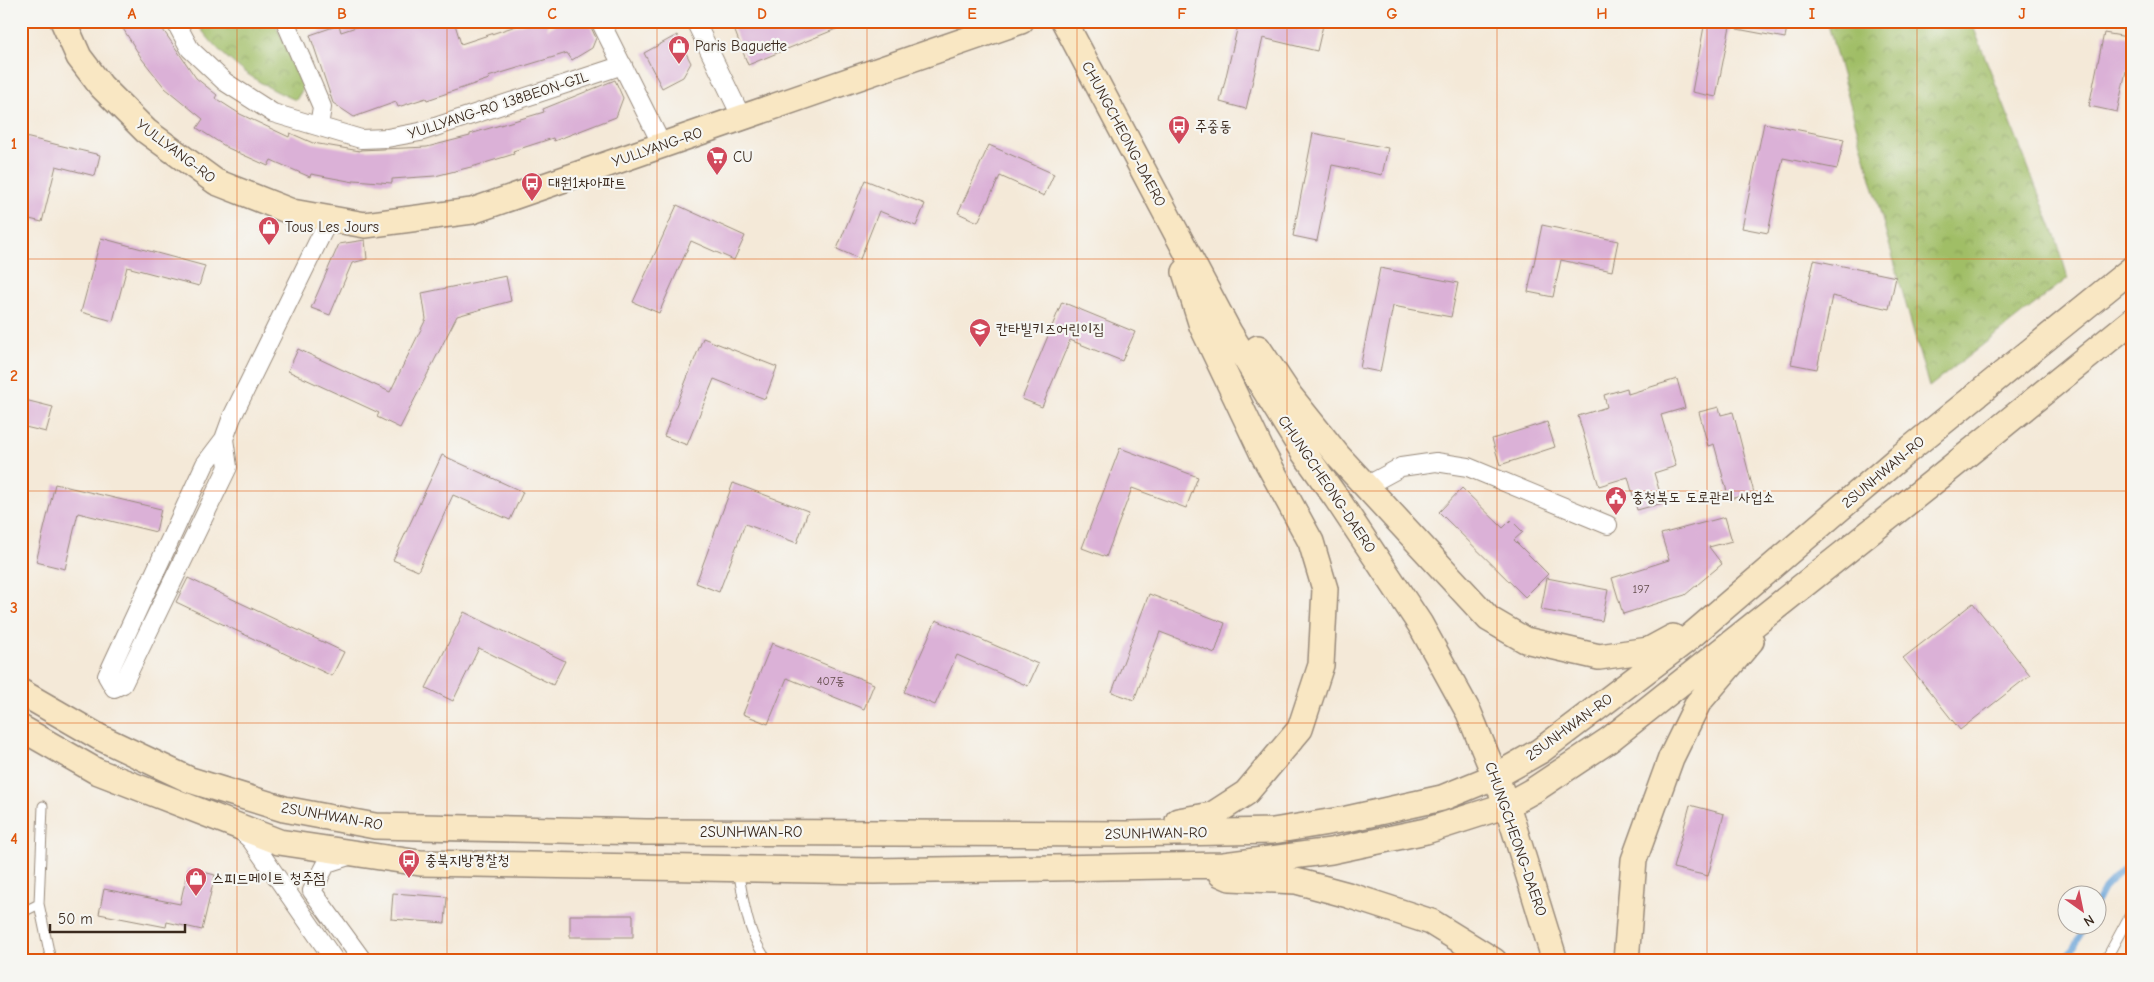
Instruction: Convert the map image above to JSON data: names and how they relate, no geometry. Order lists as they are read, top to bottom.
{
  "streets": {
    "street": [
      "YULLYANG-RO 138BEON-GIL",
      "CHUNGCHEONG-DAERO",
      "YULLYANG-RO",
      "2SUNHWAN-RO"
    ]
  },
  "crossings": [
    ["CHUNGCHEONG-DAERO", "2SUNHWAN-RO"]
  ],
  "places": {
    "shop": ["Paris Baguette", "Tous Les Jours", "스피드메이트 청주점"],
    "bus stop": ["주중동", "대원1차아파트", "충북지방경찰청"],
    "supermarket": ["CU"],
    "school or university": ["칸타빌키즈어린이집"],
    "public building": ["충청북도 도로관리 사업소"]
  },
  "house_numbers": ["197", "407동"],
  "scale_bar": "50 m",
  "north": "bottom right",
  "grid": {
    "columns": [
      "A",
      "B",
      "C",
      "D",
      "E",
      "F",
      "G",
      "H",
      "I",
      "J"
    ],
    "rows": [
      "1",
      "2",
      "3",
      "4"
    ]
  }
}
